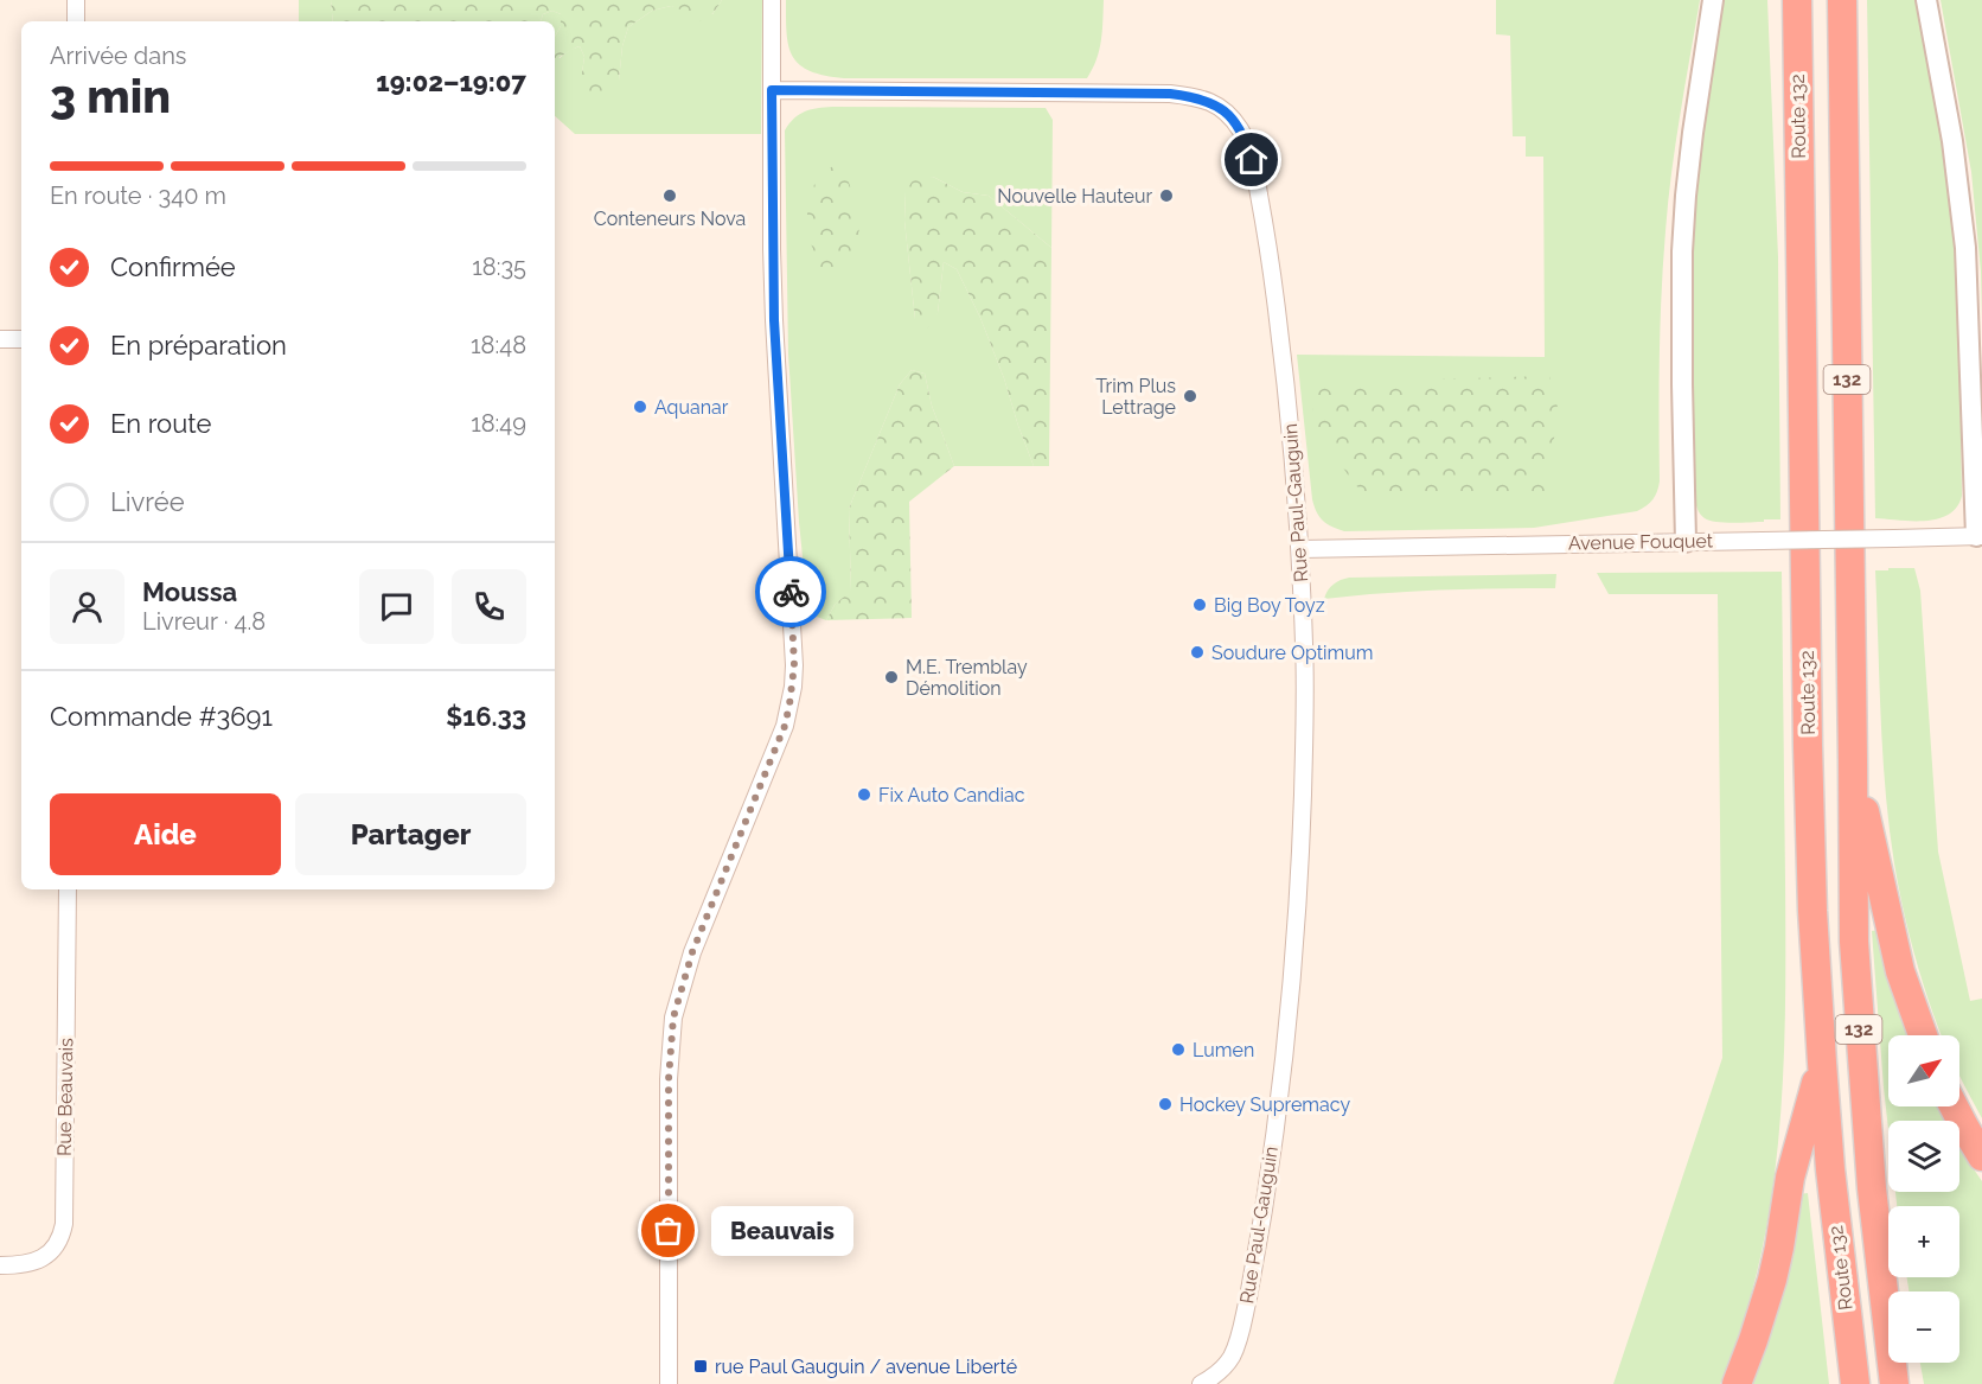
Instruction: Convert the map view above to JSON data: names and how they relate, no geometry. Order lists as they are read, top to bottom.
{
  "streets": {
    "highway": ["Route 132", "132"],
    "street": ["Rue Paul-Gauguin", "Avenue Fouquet", "Rue Beauvais"]
  },
  "crossings": [
    ["Rue Paul-Gauguin", "Avenue Fouquet"]
  ],
  "places": {
    "other": [
      "Conteneurs Nova",
      "Nouvelle Hauteur",
      "Trim Plus Lettrage",
      "Aquanar",
      "Big Boy Toyz",
      "Soudure Optimum",
      "M.E. Tremblay Démolition",
      "Fix Auto Candiac",
      "Lumen",
      "Hockey Supremacy",
      "Beauvais"
    ],
    "transit": ["rue Paul Gauguin / avenue Liberté"]
  },
  "north": "top right",
  "page": {
    "heading": ["3 min", "Arrivée dans", "19:02–19:07"],
    "panel": [
      "Moussa",
      "Livreur · 4.8",
      "Commande #3691",
      "$16.33"
    ],
    "bar": "En route · 340 m",
    "list": [
      ["Confirmée", "18:35"],
      ["En préparation", "18:48"],
      ["En route", "18:49"],
      "Livrée"
    ],
    "buttons": ["Aide", "Partager"],
    "map_buttons": ["+", "−"],
    "bubble": "Beauvais"
  }
}
